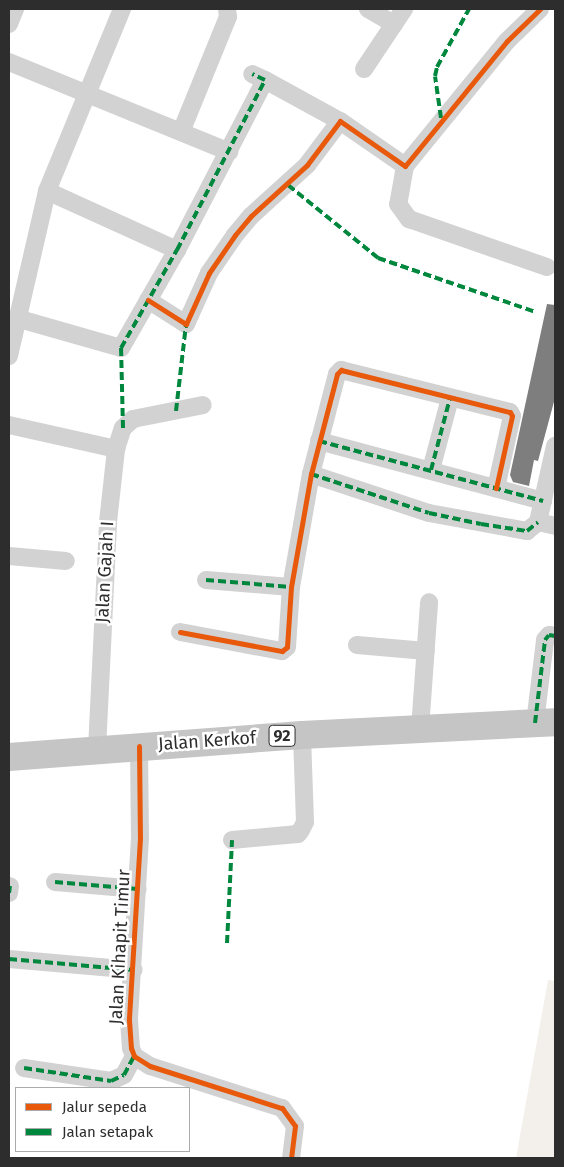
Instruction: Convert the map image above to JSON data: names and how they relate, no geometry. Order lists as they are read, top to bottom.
{
  "streets": {
    "main road": ["92", "Jalan Kerkof"],
    "street": ["Jalan Gajah I", "Jalan Kihapit Timur"]
  },
  "crossings": [
    ["Jalan Gajah I", "Jalan Kerkof"],
    ["Jalan Kerkof", "Jalan Kihapit Timur"]
  ],
  "legend": ["Jalur sepeda", "Jalan setapak"]
}
